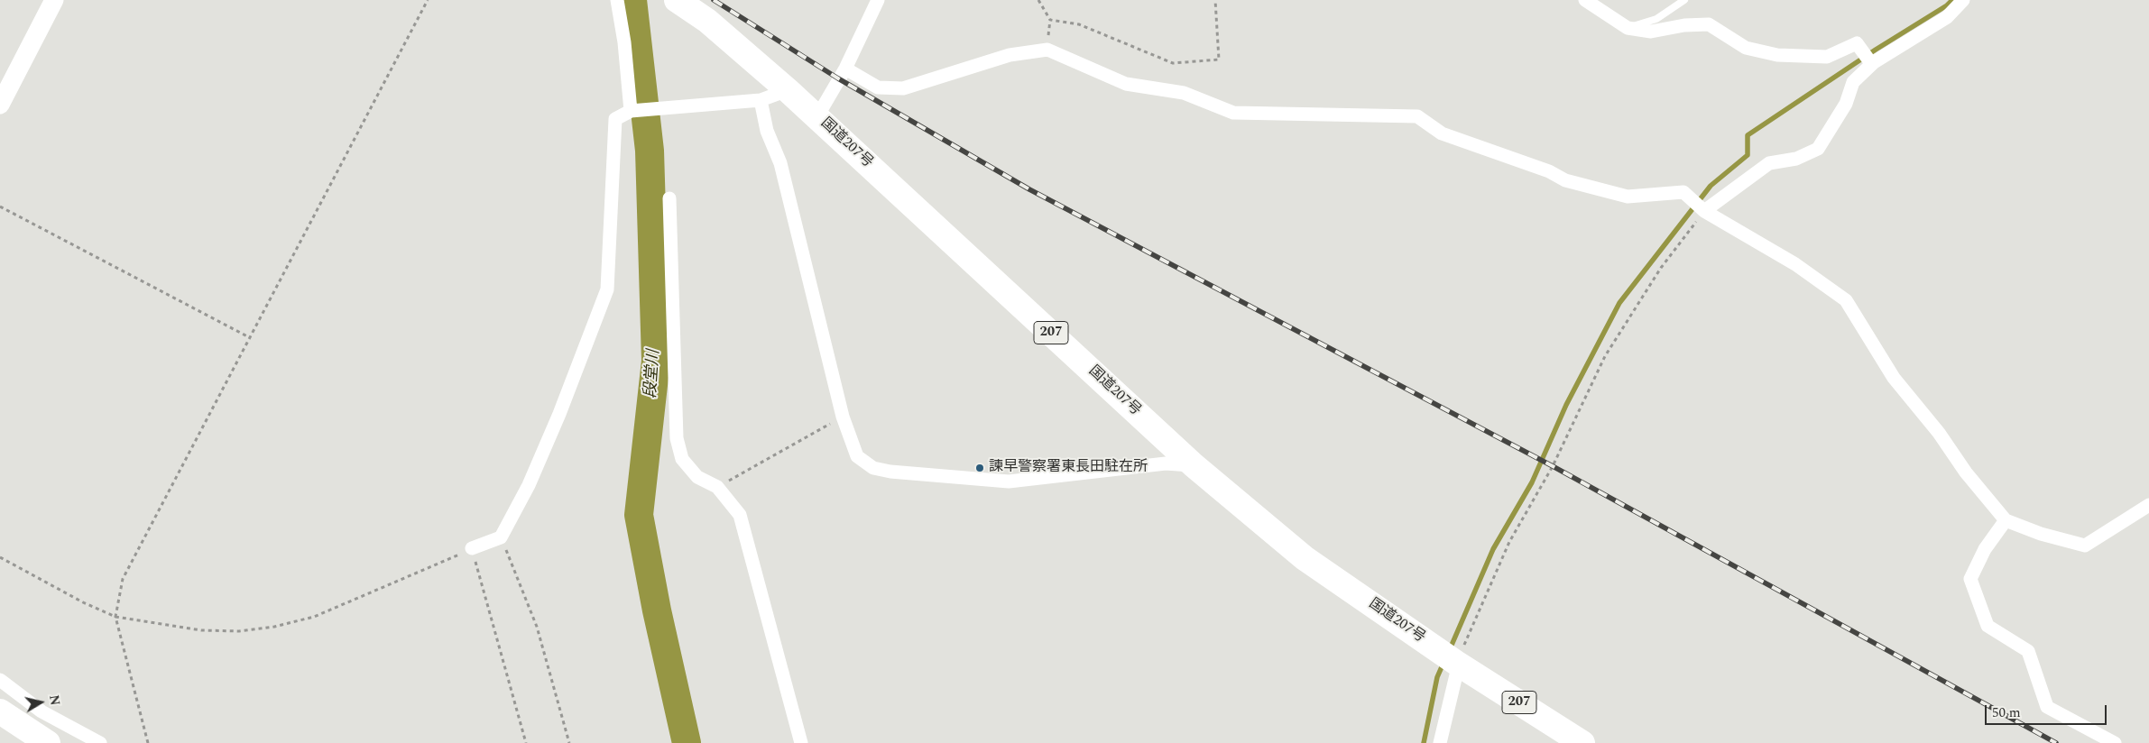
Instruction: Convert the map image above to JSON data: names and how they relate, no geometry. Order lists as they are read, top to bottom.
{
  "streets": {
    "highway": ["国道207号", "207"]
  },
  "water": ["段堂川"],
  "places": ["諫早警察署東長田駐在所"],
  "scale_bar": "50 m",
  "north": "right"
}
